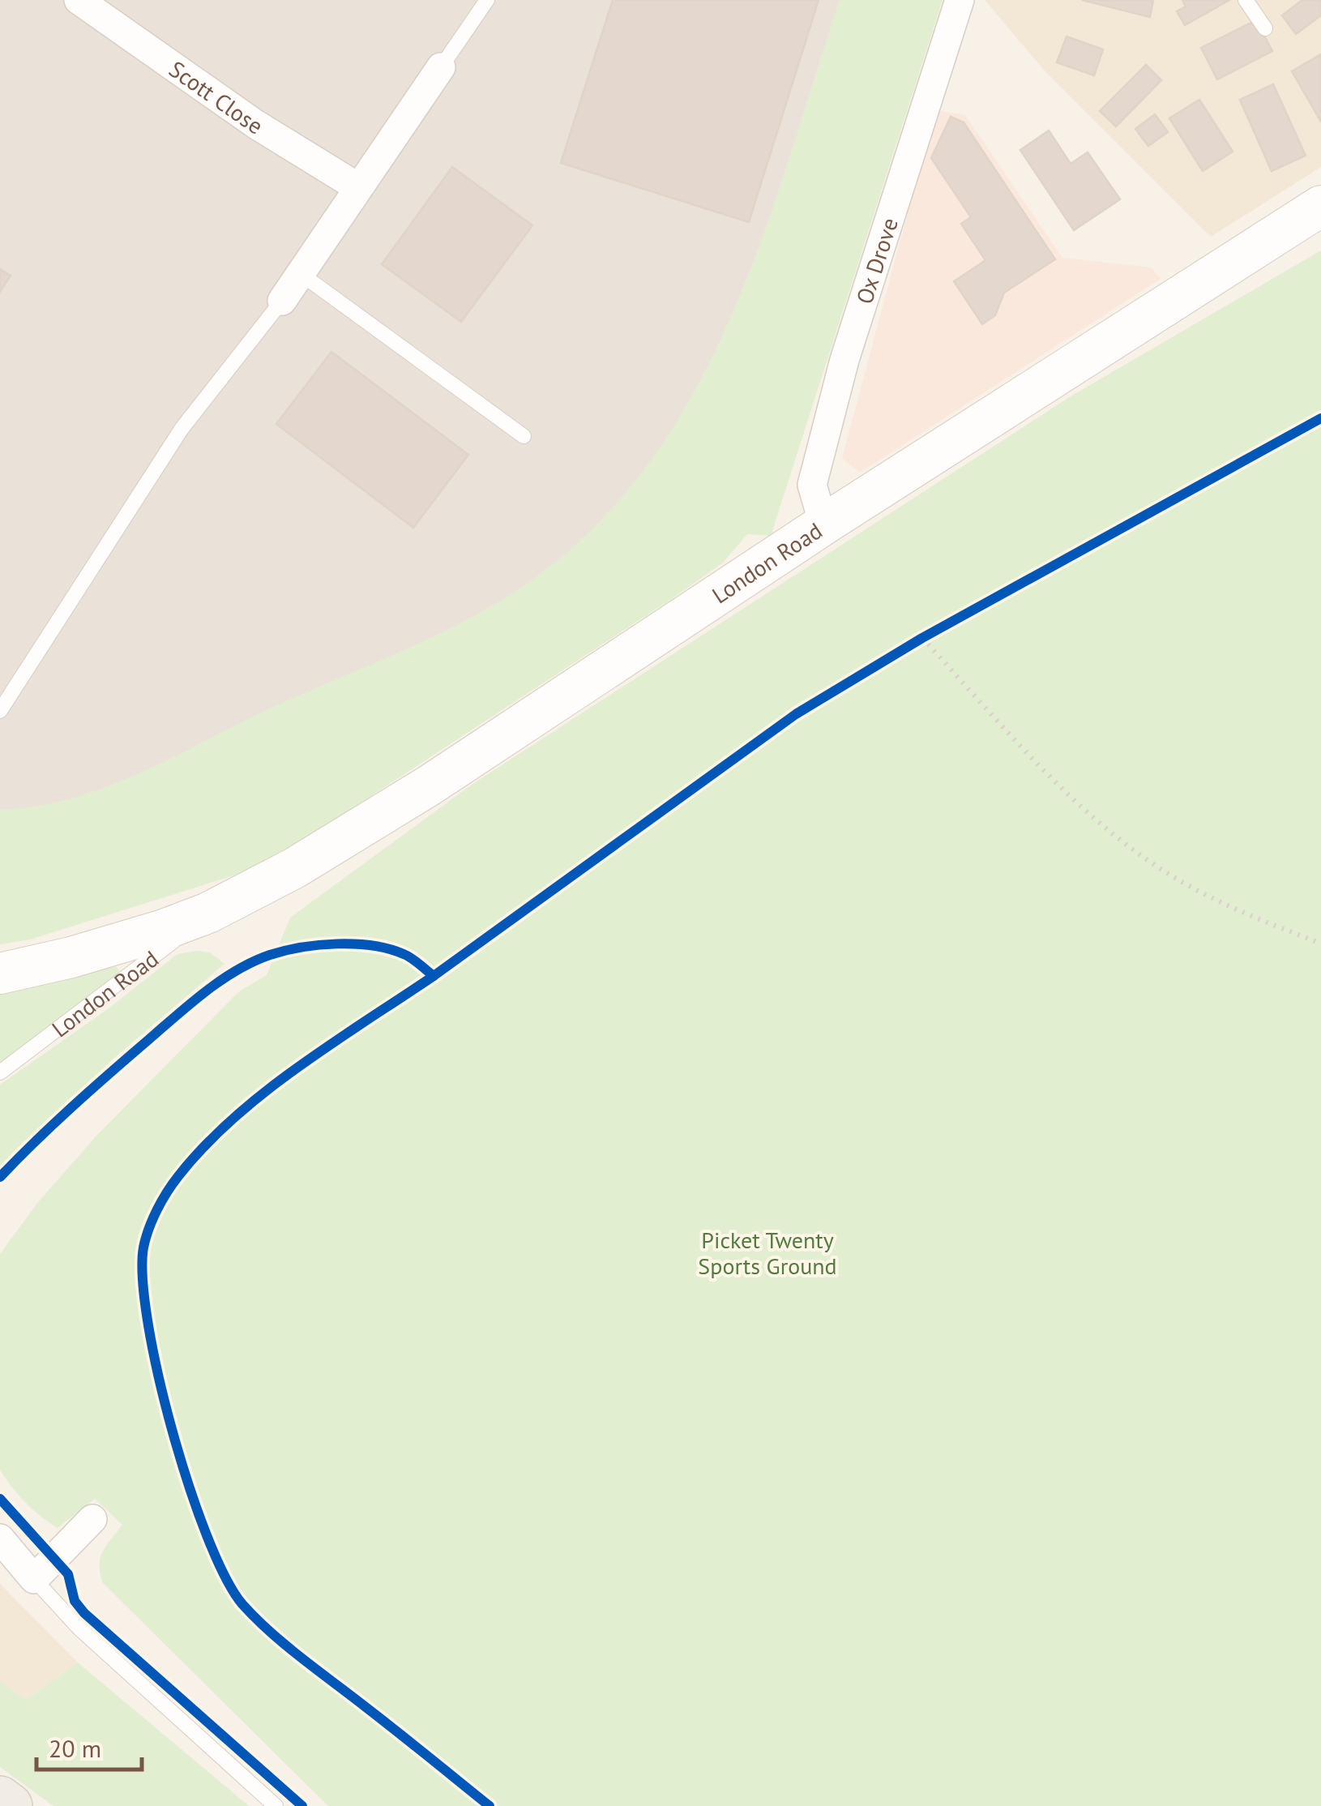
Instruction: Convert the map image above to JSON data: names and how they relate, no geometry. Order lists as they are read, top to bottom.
{
  "streets": {
    "main road": ["London Road"],
    "street": ["Scott Close", "Ox Drove"]
  },
  "crossings": [
    ["Ox Drove", "London Road"]
  ],
  "parks": ["Picket Twenty Sports Ground"],
  "scale_bar": "20 m"
}
